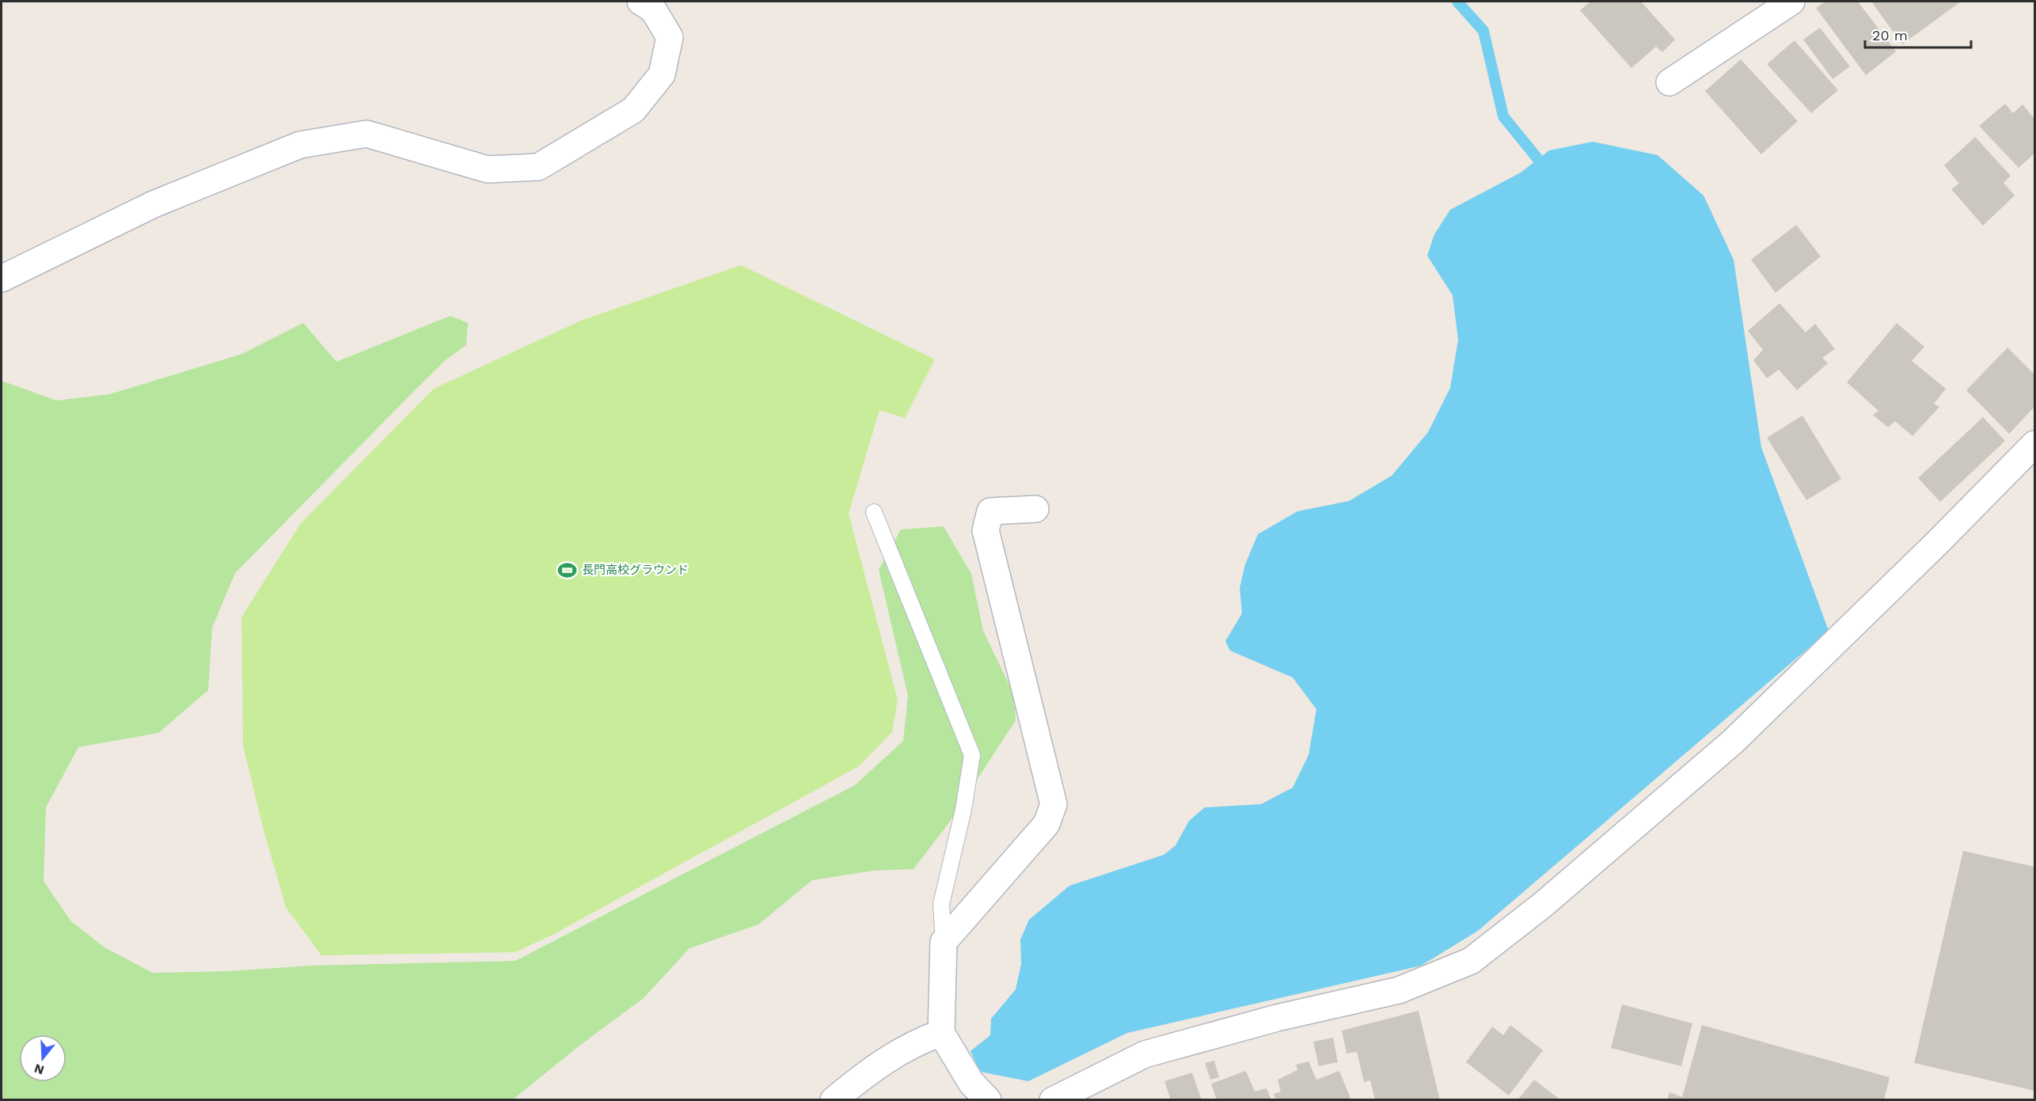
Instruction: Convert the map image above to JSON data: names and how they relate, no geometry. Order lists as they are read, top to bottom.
{
  "places": {
    "sports": ["長門高校グラウンド"]
  },
  "scale_bar": "20 m",
  "north": "bottom"
}
